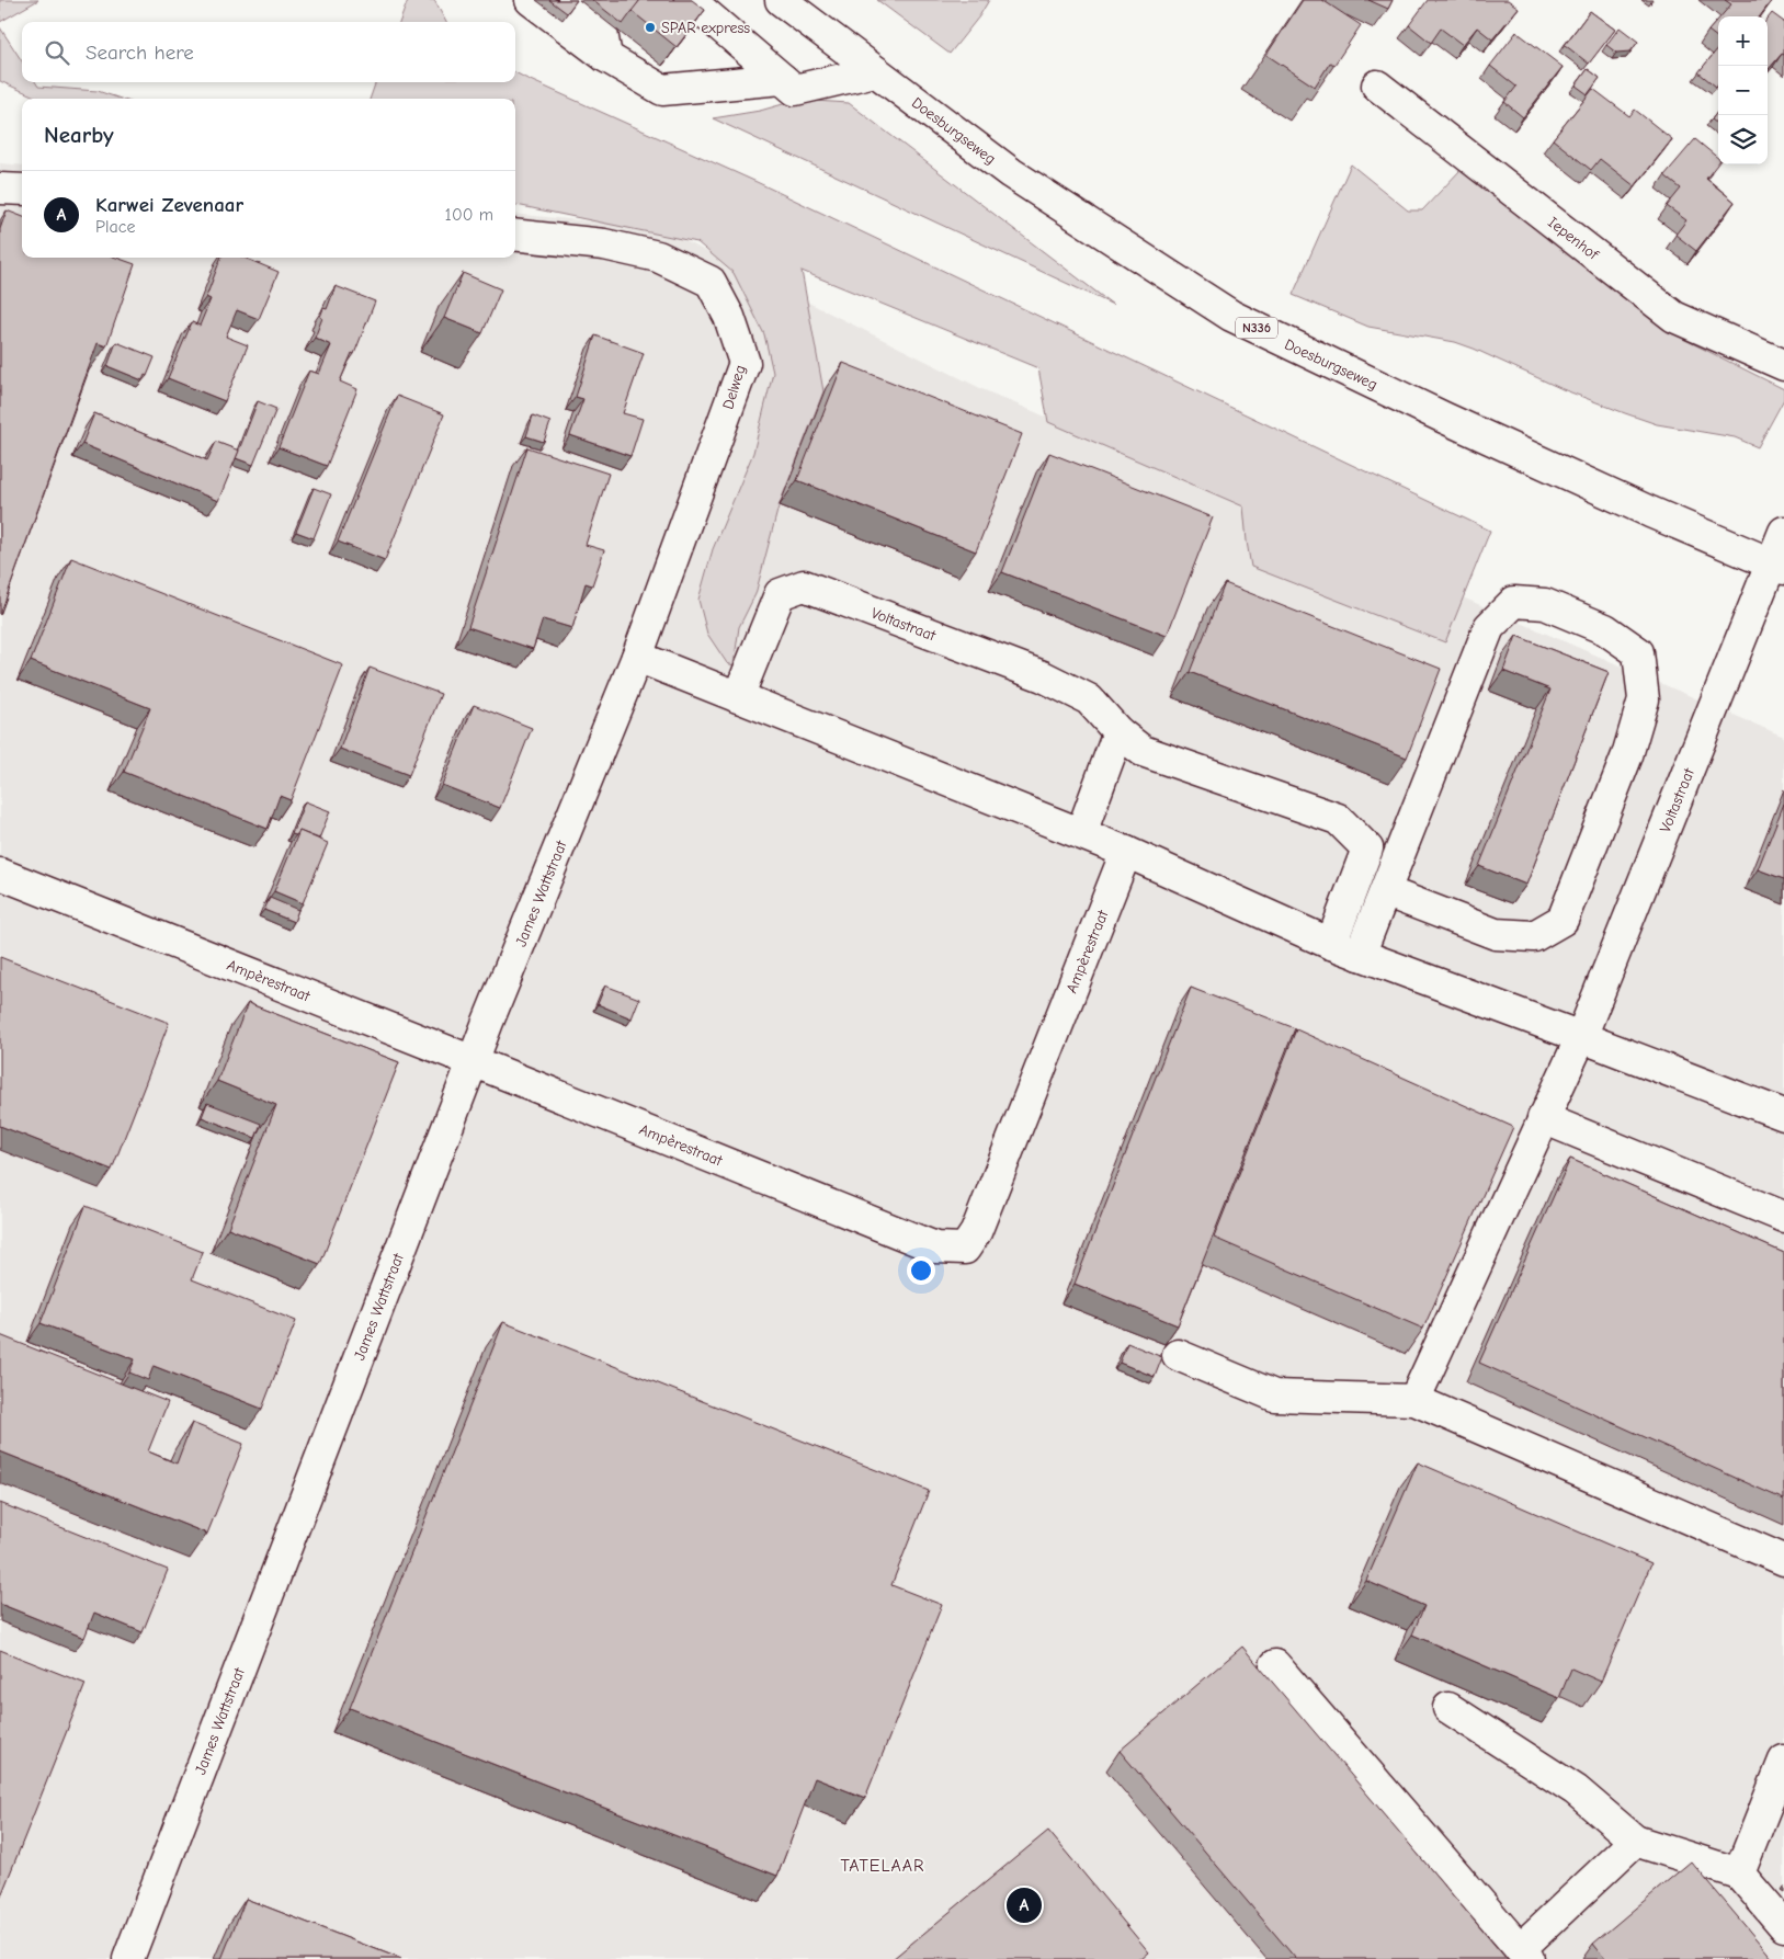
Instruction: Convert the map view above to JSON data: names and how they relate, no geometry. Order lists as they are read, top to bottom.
{
  "streets": {
    "street": [
      "Doesburgseweg",
      "Iepenhof",
      "N336",
      "Delweg",
      "Voltastraat",
      "James Wattstraat",
      "Ampèrestraat"
    ]
  },
  "crossings": [
    ["Doesburgseweg", "Voltastraat"],
    ["Delweg", "James Wattstraat"],
    ["James Wattstraat", "Ampèrestraat"]
  ],
  "districts": ["TATELAAR"],
  "places": ["SPAR express"],
  "page": {
    "map_buttons": ["+", "−"],
    "search": "Search here",
    "heading": "Nearby",
    "list": [
      {
        "mark": "A",
        "name": "Karwei Zevenaar",
        "note": "Place",
        "value": "100 m"
      }
    ],
    "pins": "A"
  }
}
